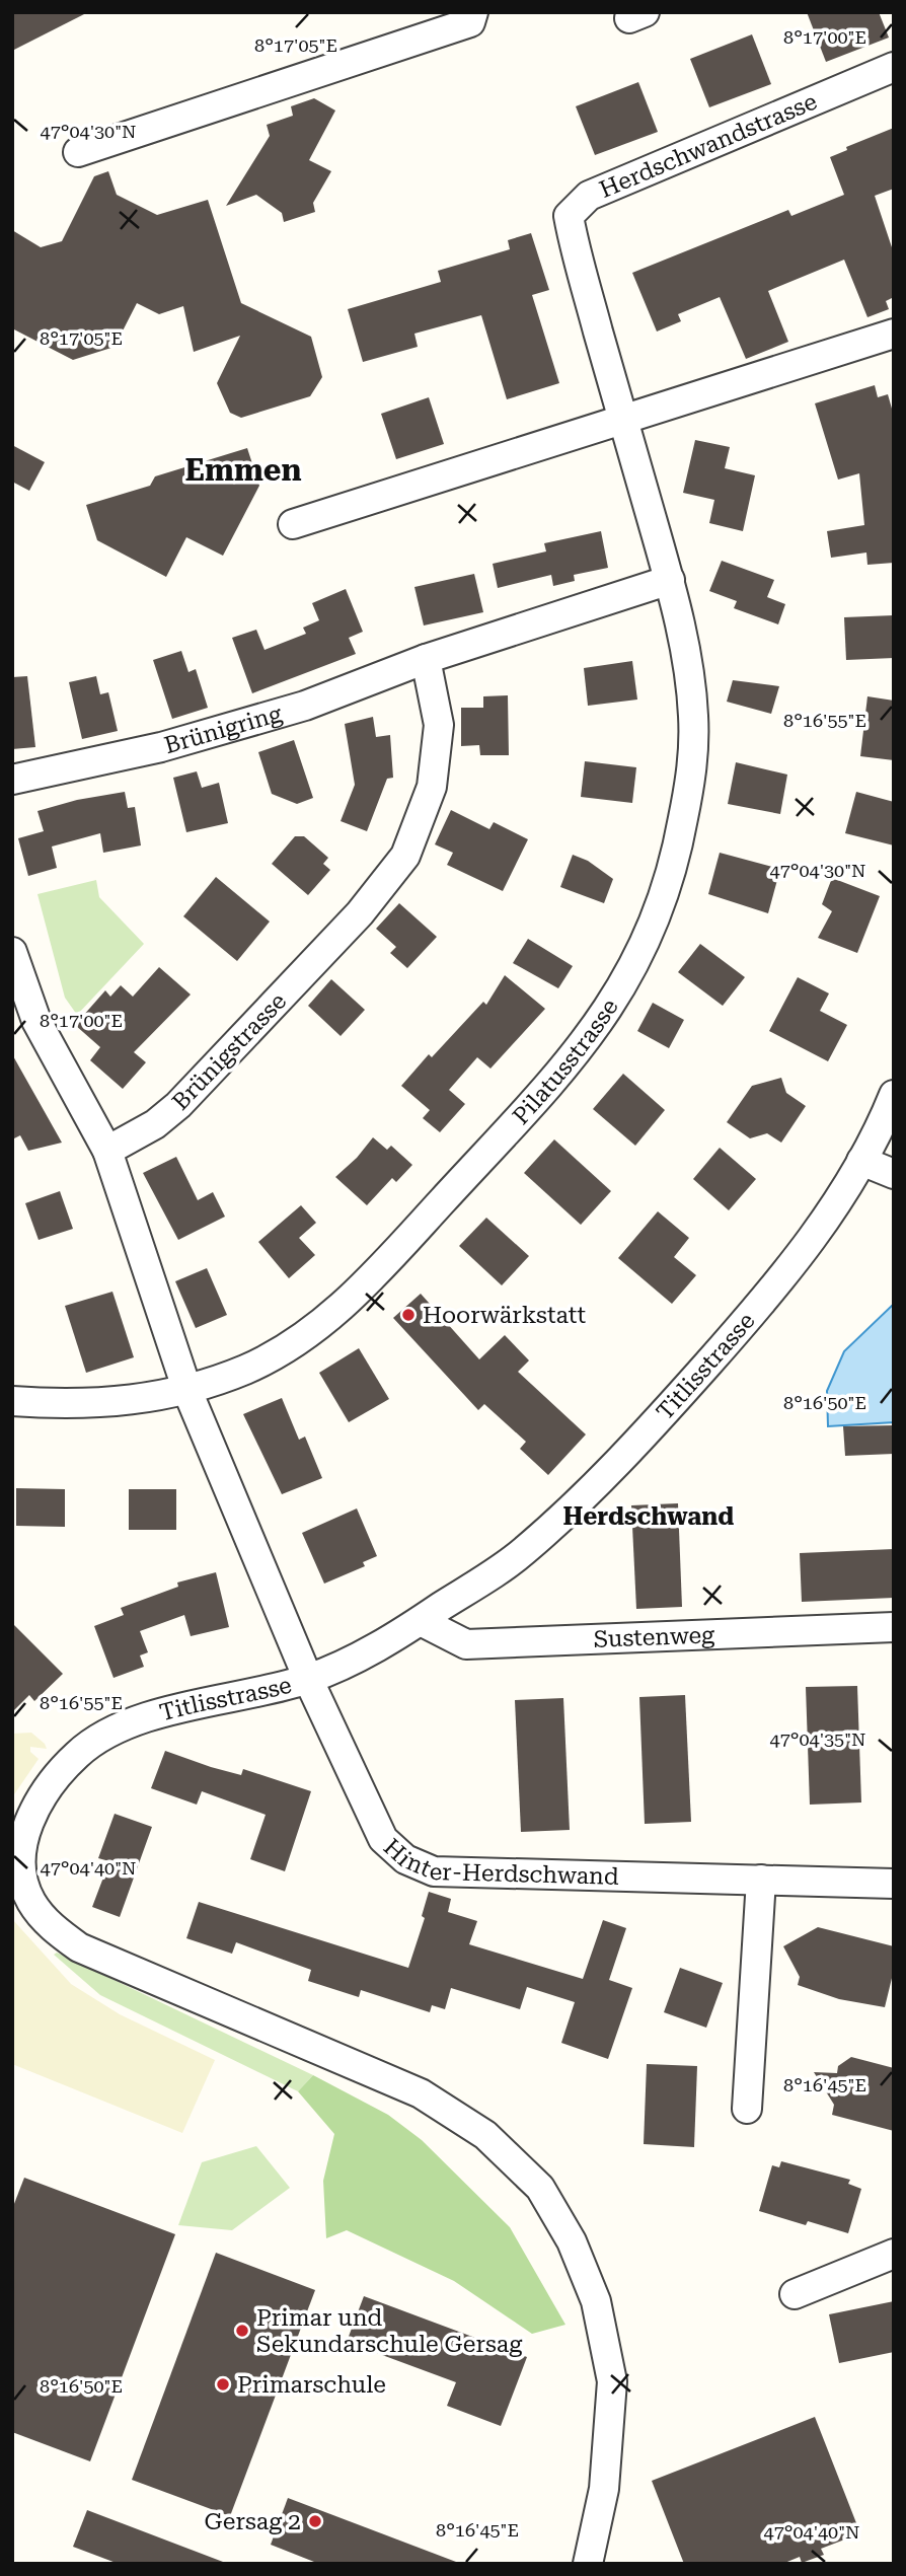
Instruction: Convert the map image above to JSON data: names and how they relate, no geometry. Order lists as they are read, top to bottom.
{
  "streets": {
    "street": [
      "Herdschwandstrasse",
      "Brünigring",
      "Brünigstrasse",
      "Pilatusstrasse",
      "Titlisstrasse",
      "Sustenweg",
      "Hinter-Herdschwand"
    ]
  },
  "crossings": [
    ["Herdschwandstrasse", "Pilatusstrasse"],
    ["Brünigring", "Brünigstrasse"],
    ["Titlisstrasse", "Sustenweg"],
    ["Titlisstrasse", "Hinter-Herdschwand"]
  ],
  "districts": ["Emmen", "Herdschwand"],
  "places": [
    "Hoorwärkstatt",
    "Primar und Sekundarschule Gersag",
    "Primarschule",
    "Gersag 2"
  ],
  "coordinates": [
    "8°17'00\"E",
    "8°17'05\"E",
    "47°04'30\"N",
    "8°16'55\"E",
    "8°16'50\"E",
    "47°04'35\"N",
    "47°04'40\"N",
    "8°16'45\"E"
  ]
}
